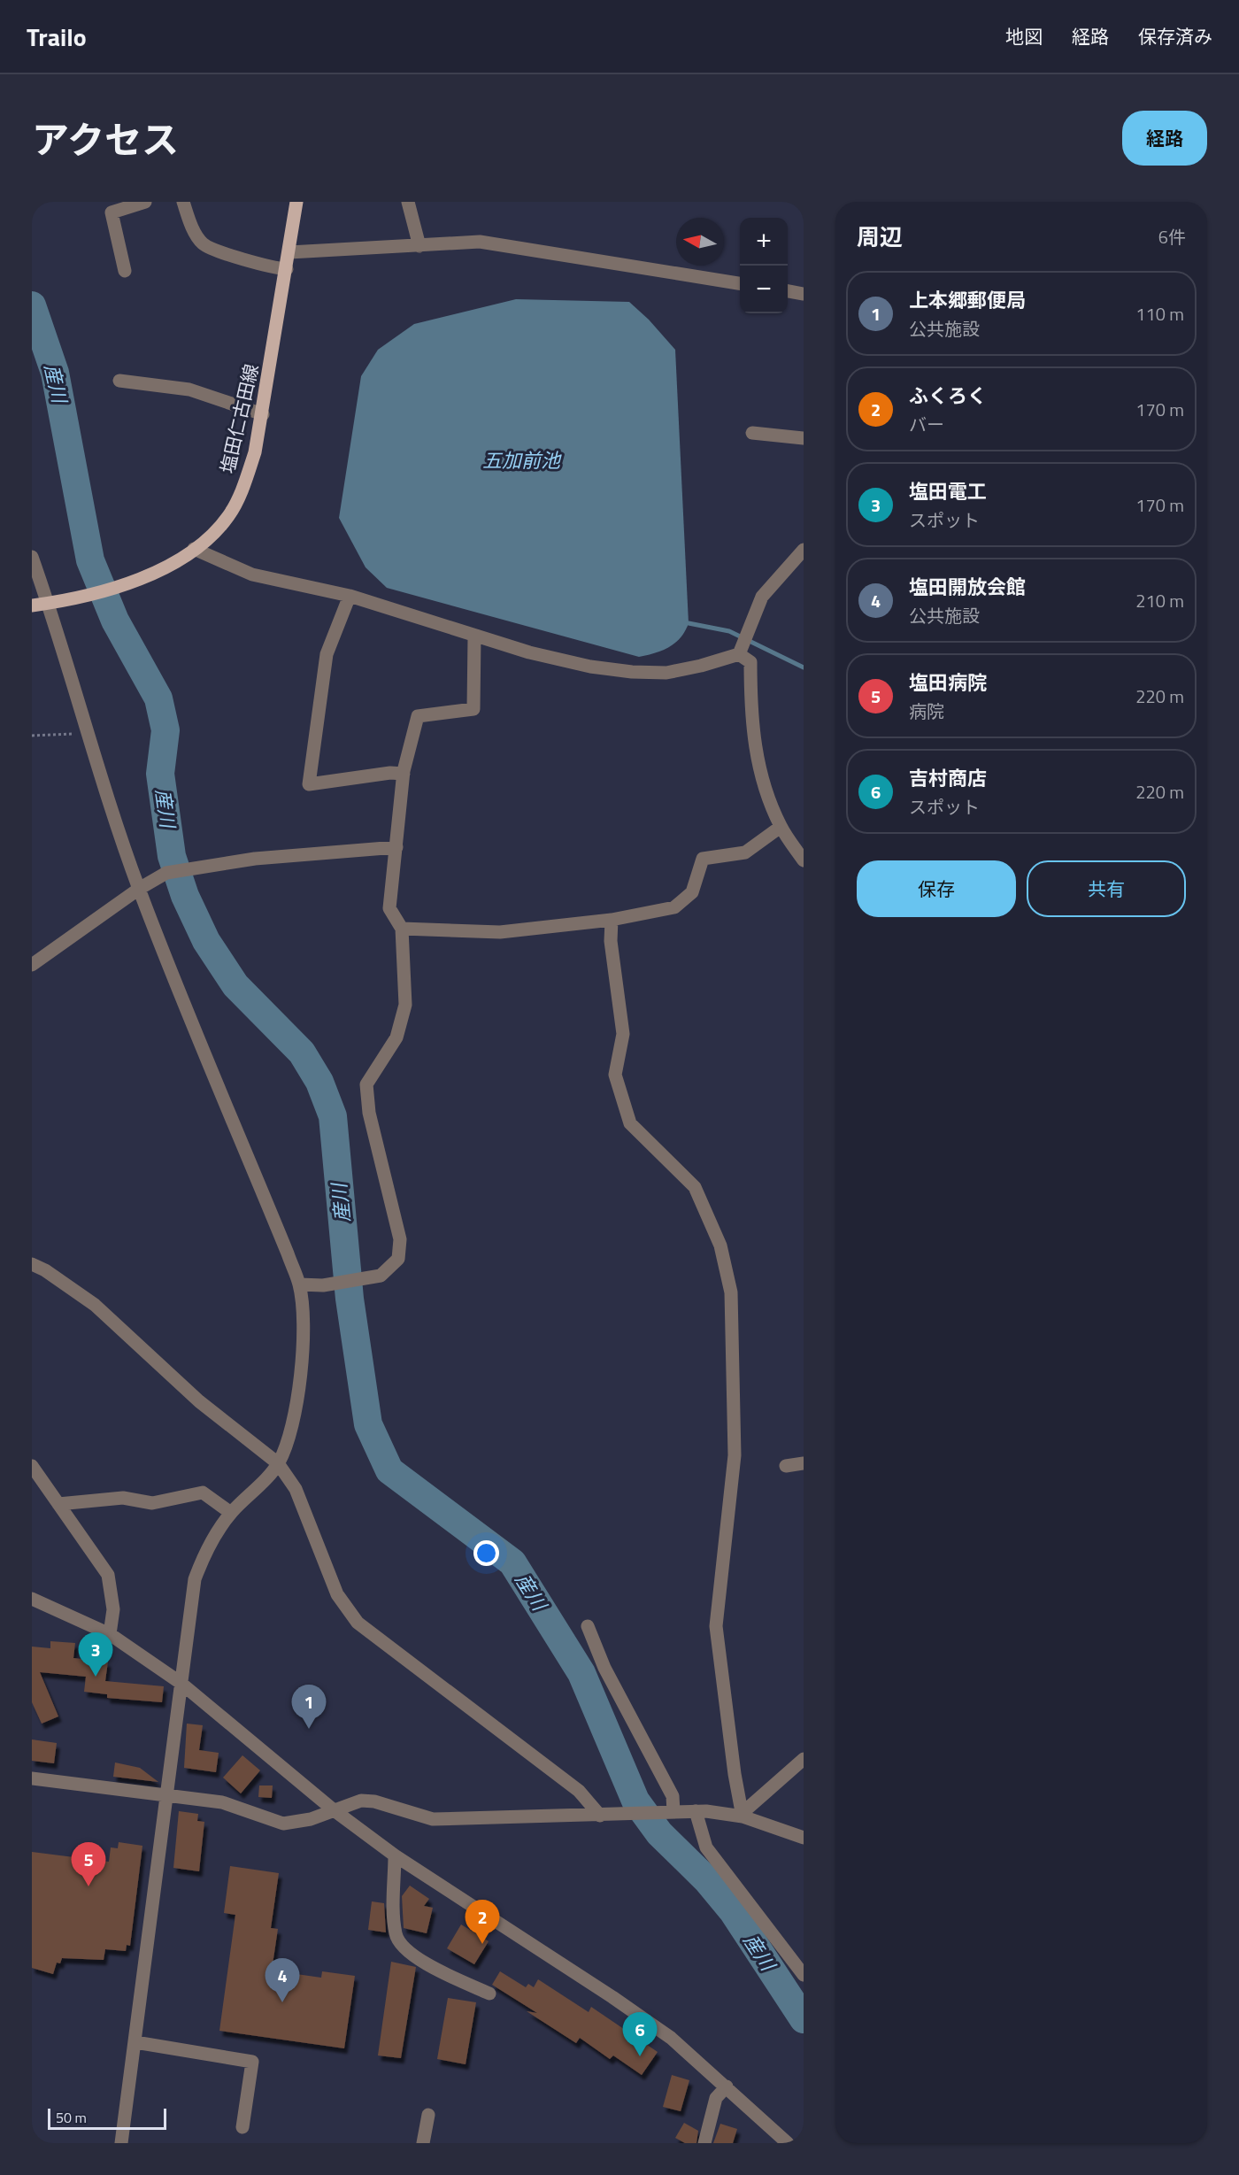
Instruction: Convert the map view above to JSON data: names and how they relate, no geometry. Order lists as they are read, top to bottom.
{
  "streets": {
    "main road": ["塩田仁古田線"]
  },
  "water": ["産川", "五加前池"],
  "scale_bar": "50 m",
  "north": "left",
  "page": {
    "header": "Trailo",
    "nav": ["地図", "経路", "保存済み"],
    "title": "アクセス",
    "buttons": [
      "経路",
      ["保存", "共有"]
    ],
    "heading": ["周辺", "6件"],
    "map_buttons": ["+", "−"],
    "list": [
      {
        "mark": "1",
        "name": "上本郷郵便局",
        "note": "公共施設",
        "value": "110 m"
      },
      {
        "mark": "2",
        "name": "ふくろく",
        "note": "バー",
        "value": "170 m"
      },
      {
        "mark": "3",
        "name": "塩田電工",
        "note": "スポット",
        "value": "170 m"
      },
      {
        "mark": "4",
        "name": "塩田開放会館",
        "note": "公共施設",
        "value": "210 m"
      },
      {
        "mark": "5",
        "name": "塩田病院",
        "note": "病院",
        "value": "220 m"
      },
      {
        "mark": "6",
        "name": "吉村商店",
        "note": "スポット",
        "value": "220 m"
      }
    ],
    "pins": [
      "3",
      "1",
      "5",
      "2",
      "4",
      "6"
    ],
    "scale": "50 m"
  }
}
